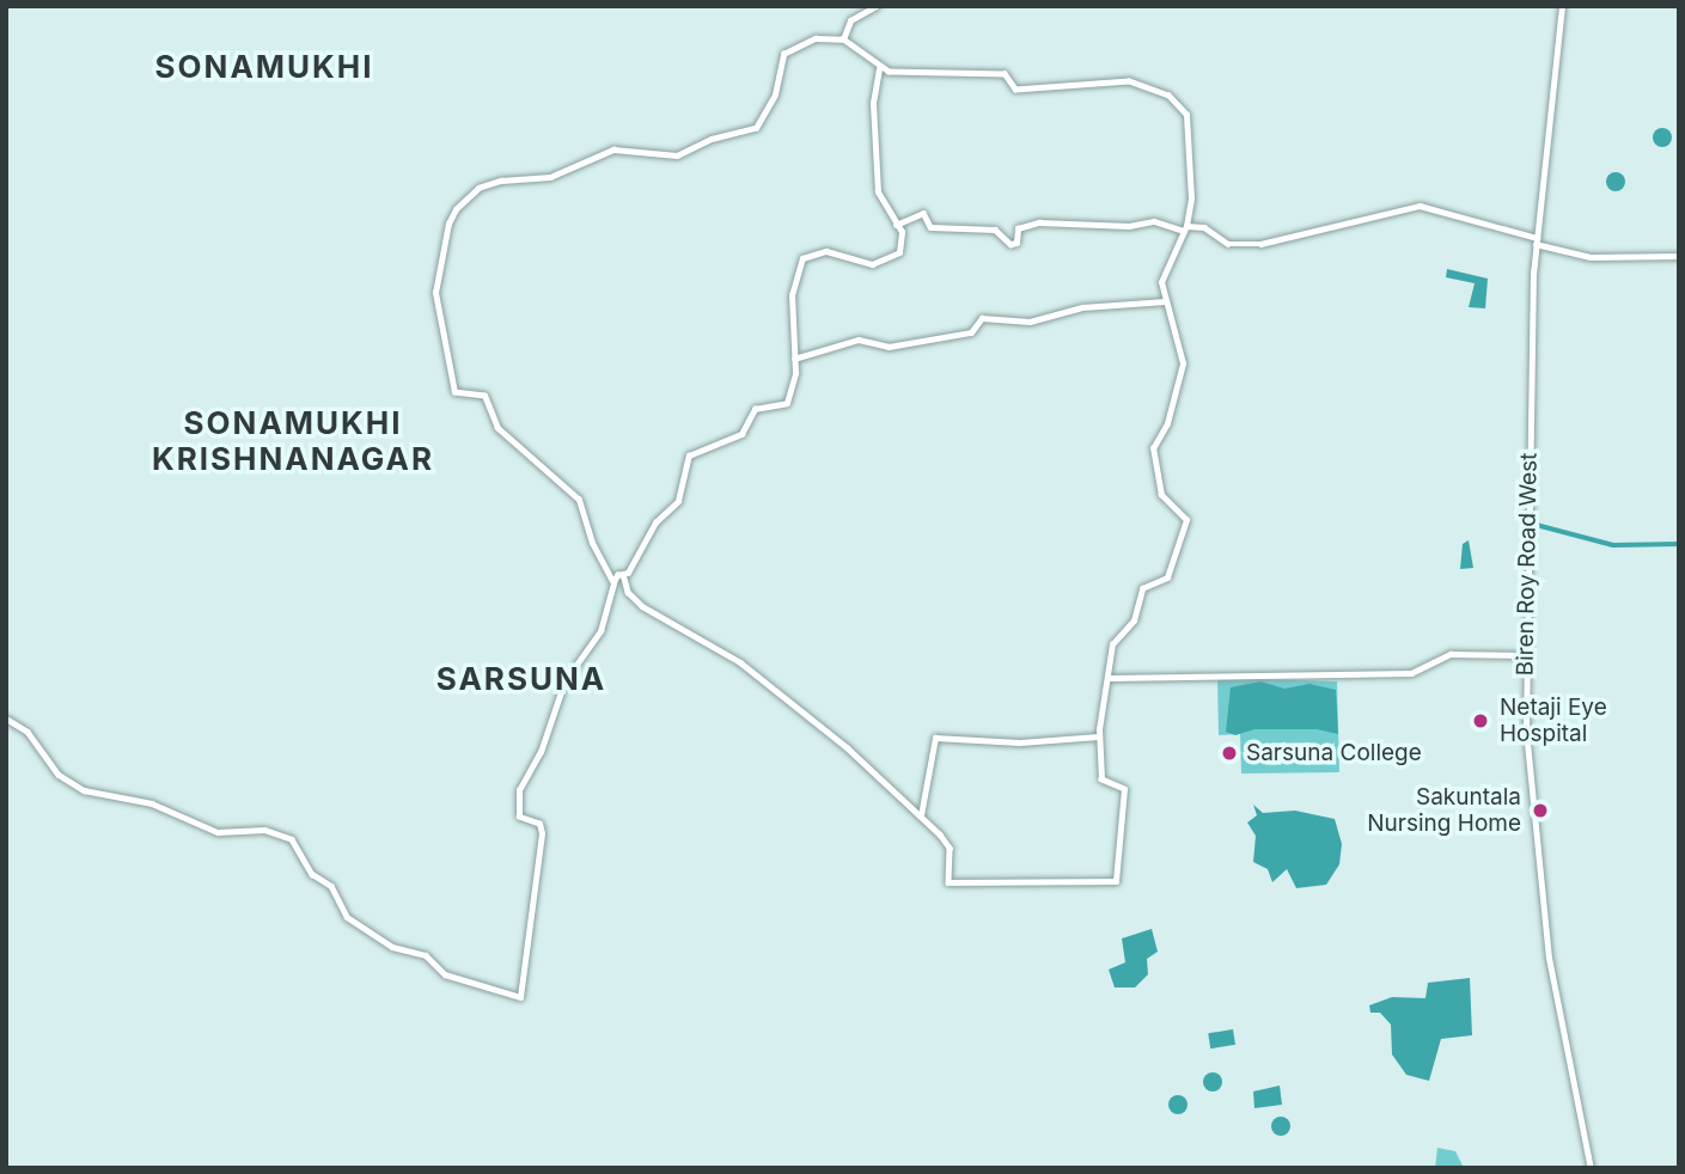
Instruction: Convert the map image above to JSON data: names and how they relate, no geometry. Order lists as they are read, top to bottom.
{
  "streets": {
    "main road": ["Biren Roy Road West"]
  },
  "districts": ["SONAMUKHI", "SONAMUKHI KRISHNANAGAR", "SARSUNA"],
  "places": ["Netaji Eye Hospital", "Sarsuna College", "Sakuntala Nursing Home"]
}
